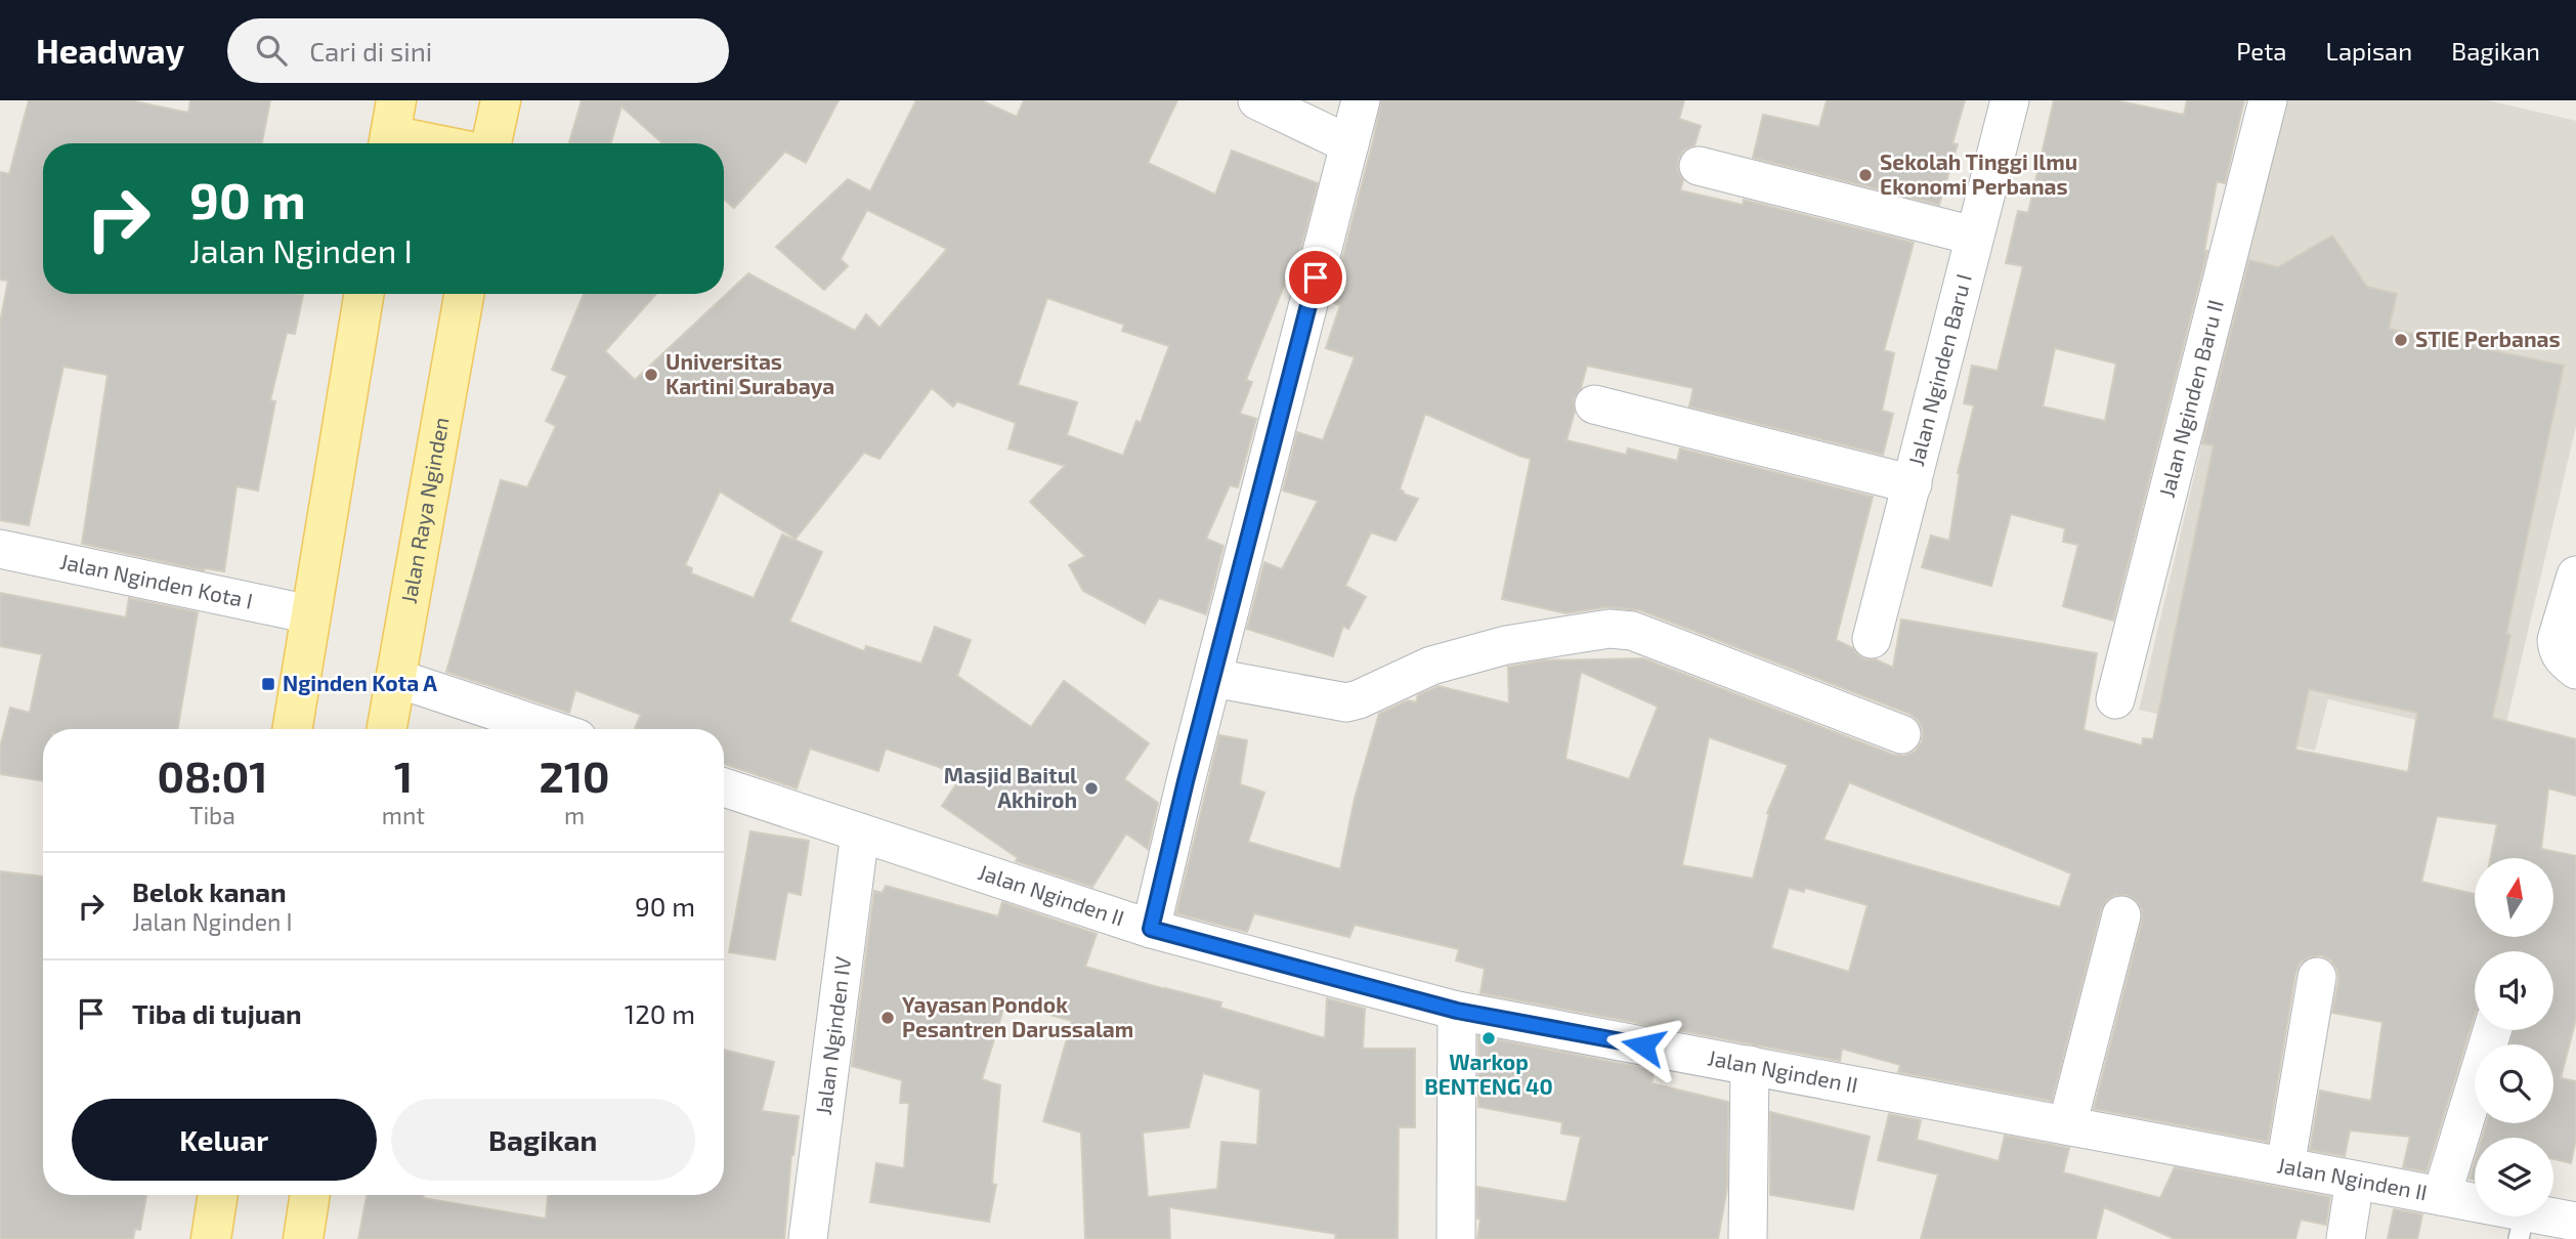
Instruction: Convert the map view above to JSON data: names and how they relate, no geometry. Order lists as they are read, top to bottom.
{
  "streets": {
    "main road": ["Jalan Raya Nginden"],
    "street": [
      "Jalan Nginden Baru I",
      "Jalan Nginden Baru II",
      "Jalan Nginden Kota I",
      "Jalan Nginden II",
      "Jalan Nginden IV"
    ]
  },
  "crossings": [
    ["Jalan Nginden II", "Jalan Nginden IV"]
  ],
  "places": {
    "other": [
      "Sekolah Tinggi Ilmu Ekonomi Perbanas",
      "STIE Perbanas",
      "Universitas Kartini Surabaya",
      "Masjid Baitul Akhiroh",
      "Yayasan Pondok Pesantren Darussalam",
      "Warkop BENTENG 40"
    ],
    "transit": ["Nginden Kota A"]
  },
  "north": "top",
  "page": {
    "header": "Headway",
    "search": "Cari di sini",
    "nav": ["Peta", "Lapisan", "Bagikan"],
    "turn": ["90 m", "Jalan Nginden I"],
    "eta": [
      "08:01",
      "Tiba",
      "1",
      "mnt",
      "210",
      "m"
    ],
    "list": [
      {
        "name": "Belok kanan",
        "note": "Jalan Nginden I",
        "value": "90 m"
      },
      {
        "name": "Tiba di tujuan",
        "value": "120 m"
      }
    ],
    "buttons": ["Keluar", "Bagikan"]
  }
}
